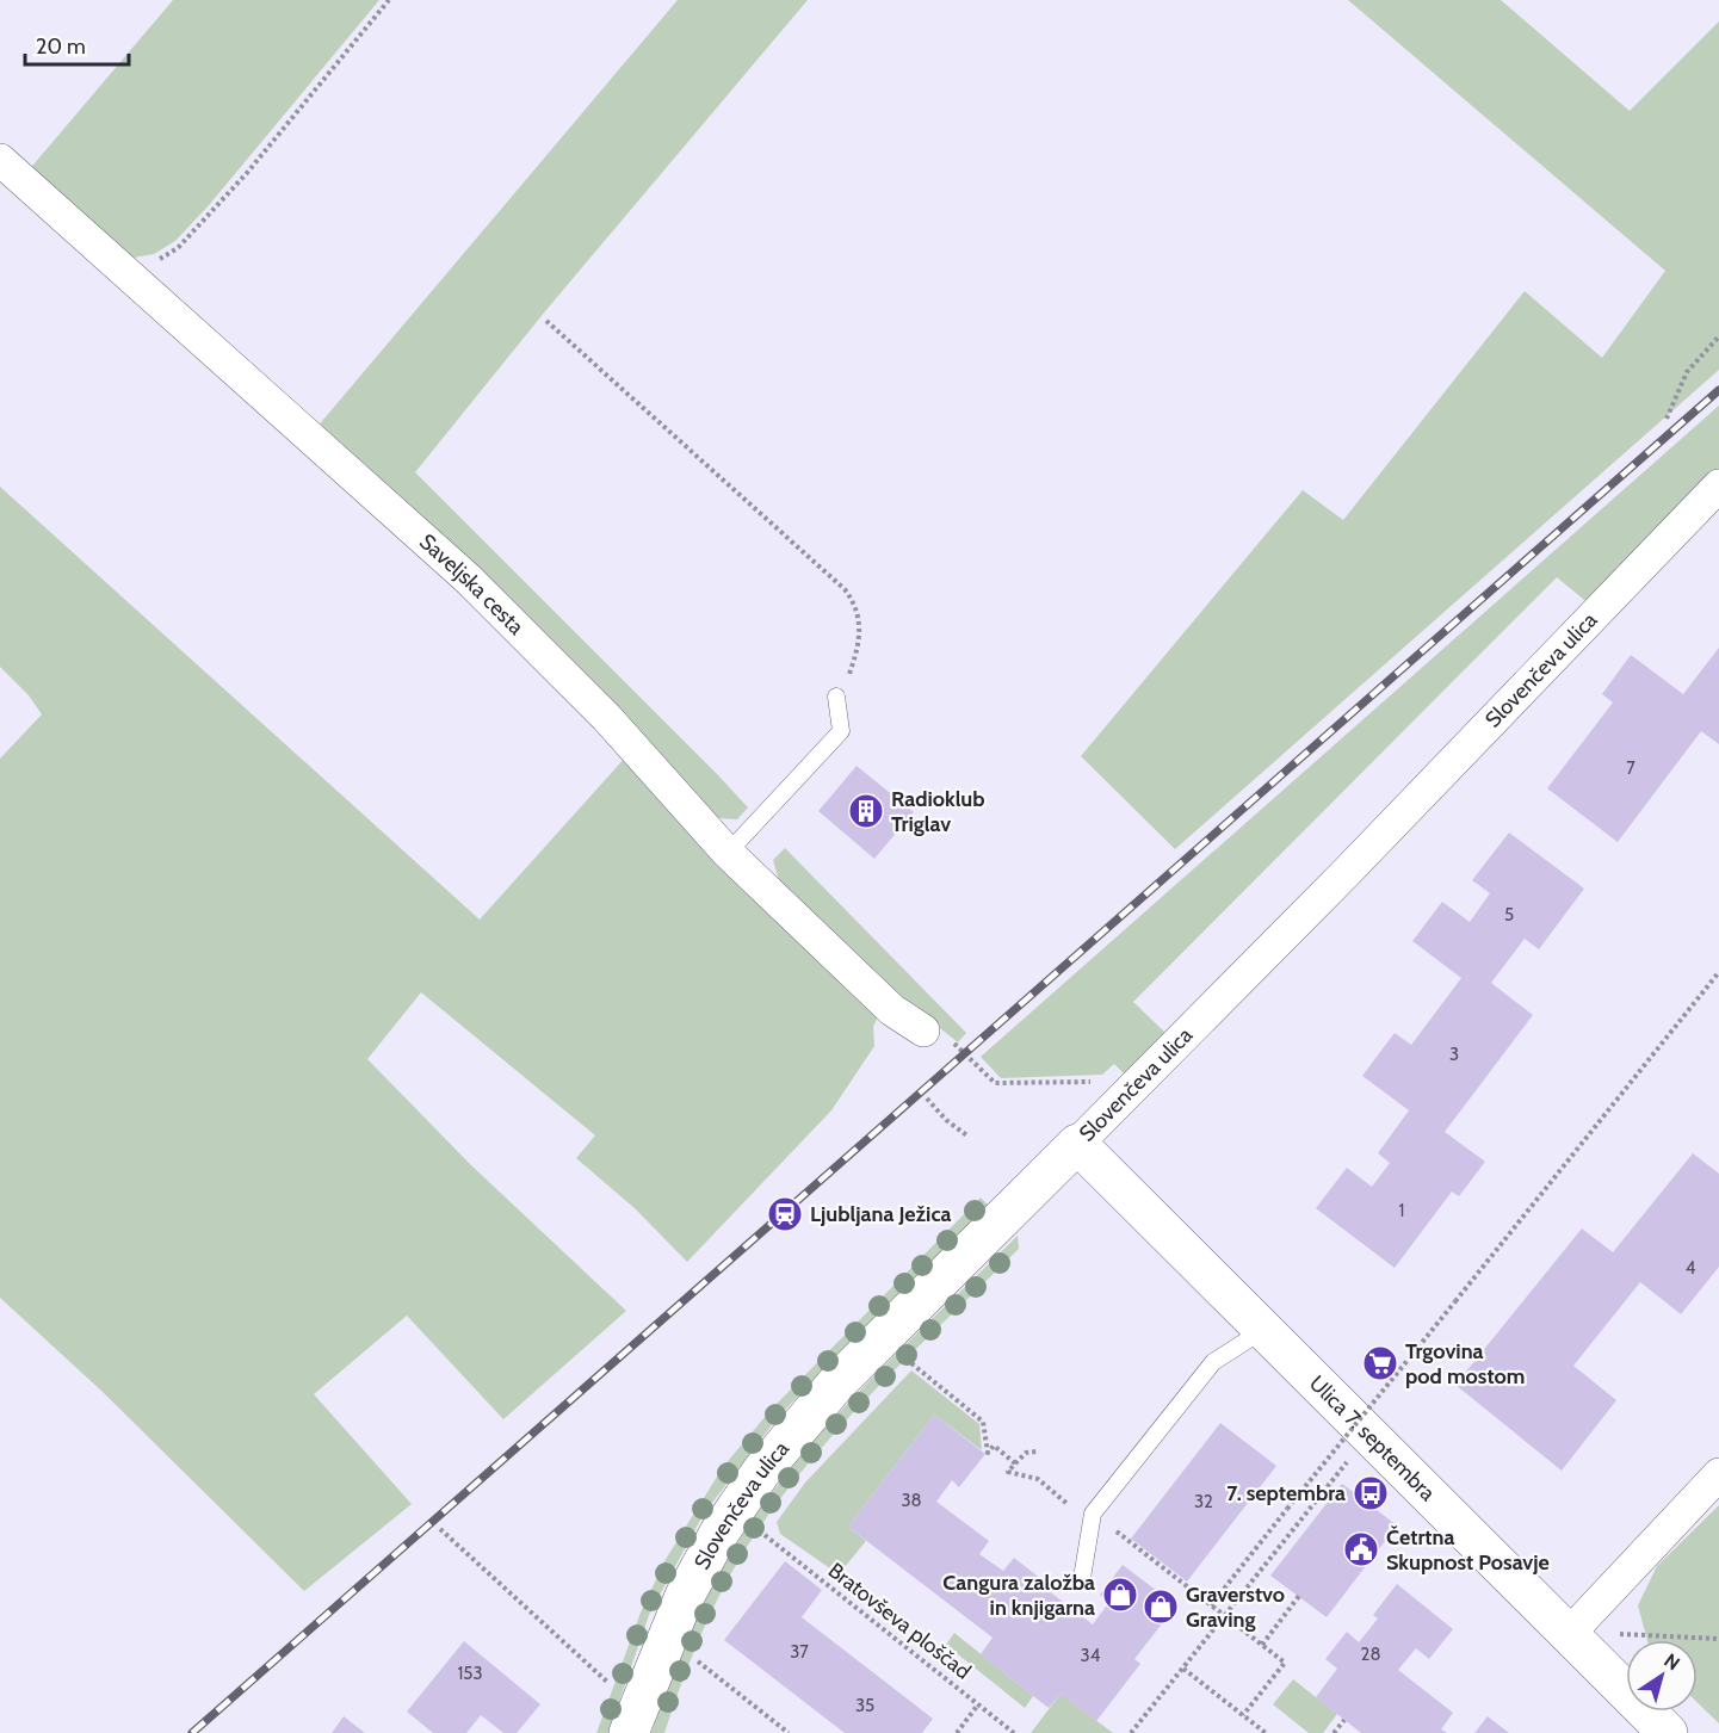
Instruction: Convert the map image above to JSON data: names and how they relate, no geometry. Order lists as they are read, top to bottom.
{
  "streets": {
    "street": ["Saveljska cesta", "Slovenčeva ulica", "Ulica 7. septembra"],
    "path": ["Bratovševa ploščad"]
  },
  "crossings": [
    ["Slovenčeva ulica", "Ulica 7. septembra"]
  ],
  "places": {
    "building": ["Radioklub Triglav"],
    "station": ["Ljubljana Ježica"],
    "supermarket": ["Trgovina pod mostom"],
    "bus stop": ["7. septembra"],
    "public building": ["Četrtna Skupnost Posavje"],
    "shop": ["Cangura založba in knjigarna", "Graverstvo Graving"]
  },
  "house_numbers": [
    "7",
    "5",
    "3",
    "1",
    "4",
    "38",
    "32",
    "37",
    "28",
    "34",
    "153",
    "35"
  ],
  "scale_bar": "20 m",
  "north": "top right"
}
